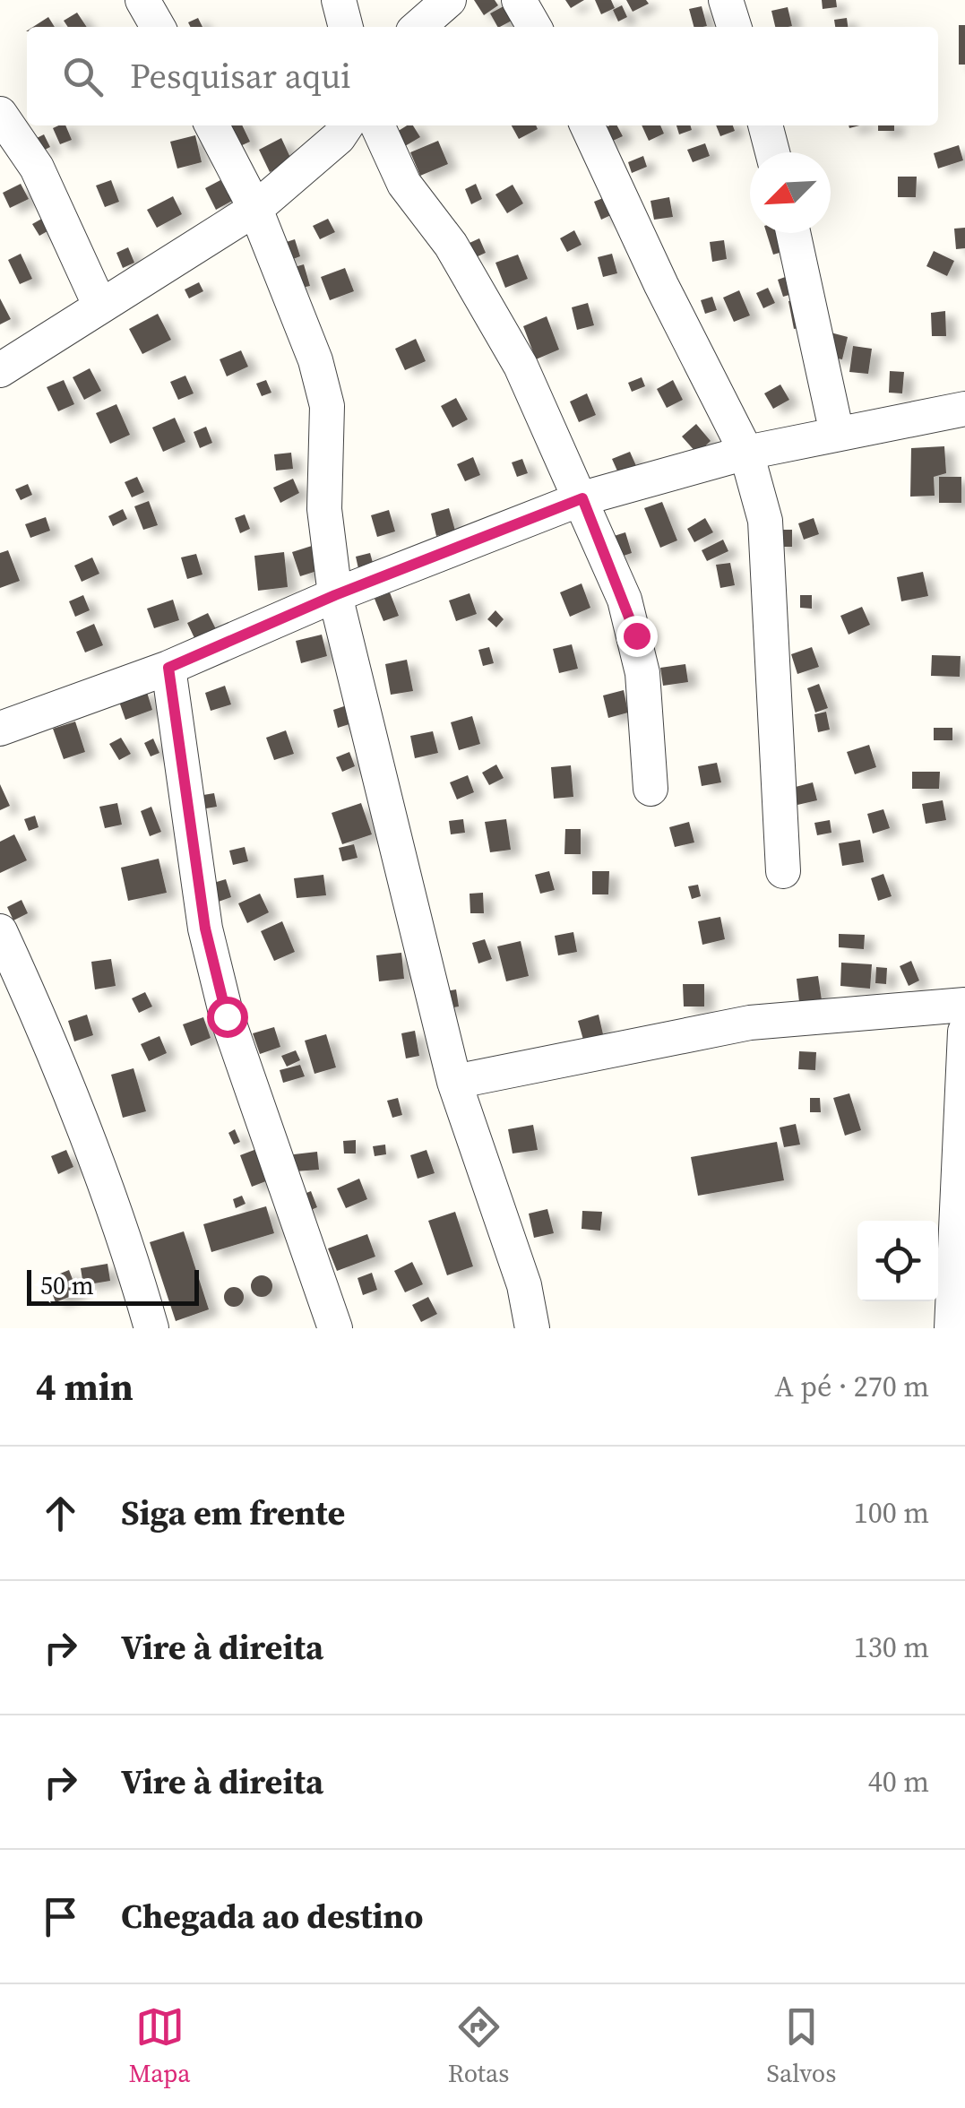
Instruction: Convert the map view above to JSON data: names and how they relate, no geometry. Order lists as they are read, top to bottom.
{
  "scale_bar": "50 m",
  "north": "bottom left",
  "page": {
    "search": "Pesquisar aqui",
    "scale": "50 m",
    "heading": ["4 min", "A pé · 270 m"],
    "list": [
      ["Siga em frente", "100 m"],
      ["Vire à direita", "130 m"],
      ["Vire à direita", "40 m"],
      "Chegada ao destino"
    ],
    "nav": ["Mapa", "Rotas", "Salvos"]
  }
}
